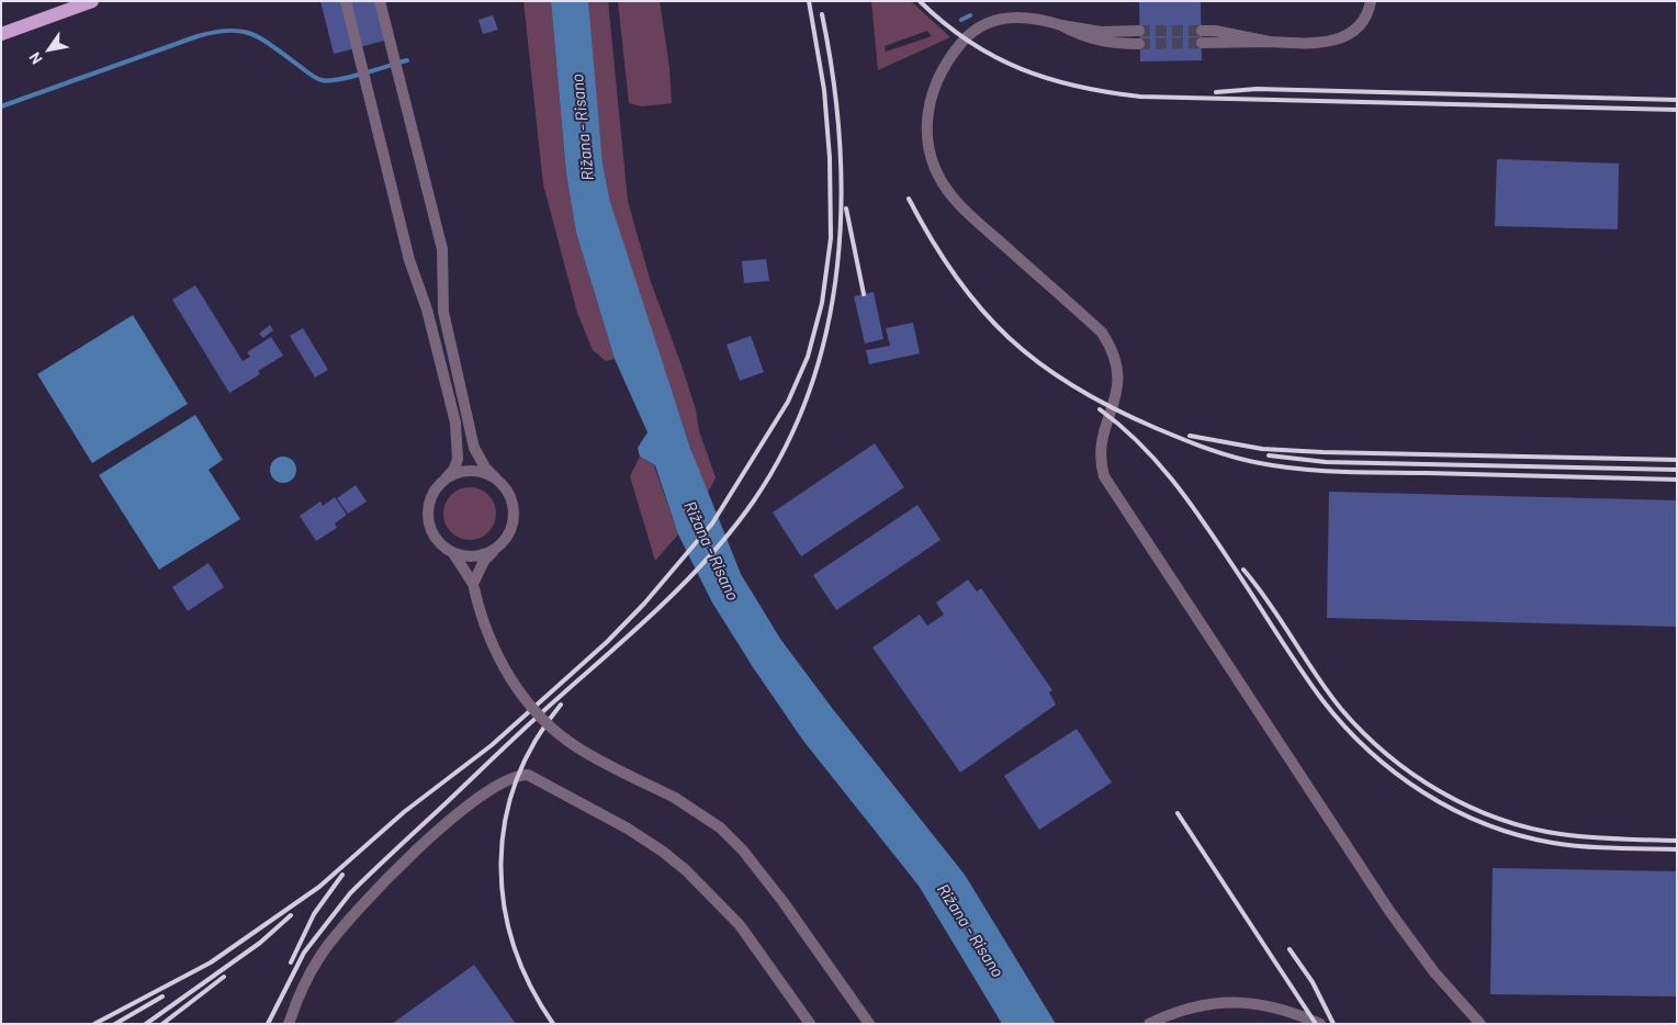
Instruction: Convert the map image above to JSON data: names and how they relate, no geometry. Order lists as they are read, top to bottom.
{
  "water": ["Rižana - Risano"],
  "north": "bottom left"
}
